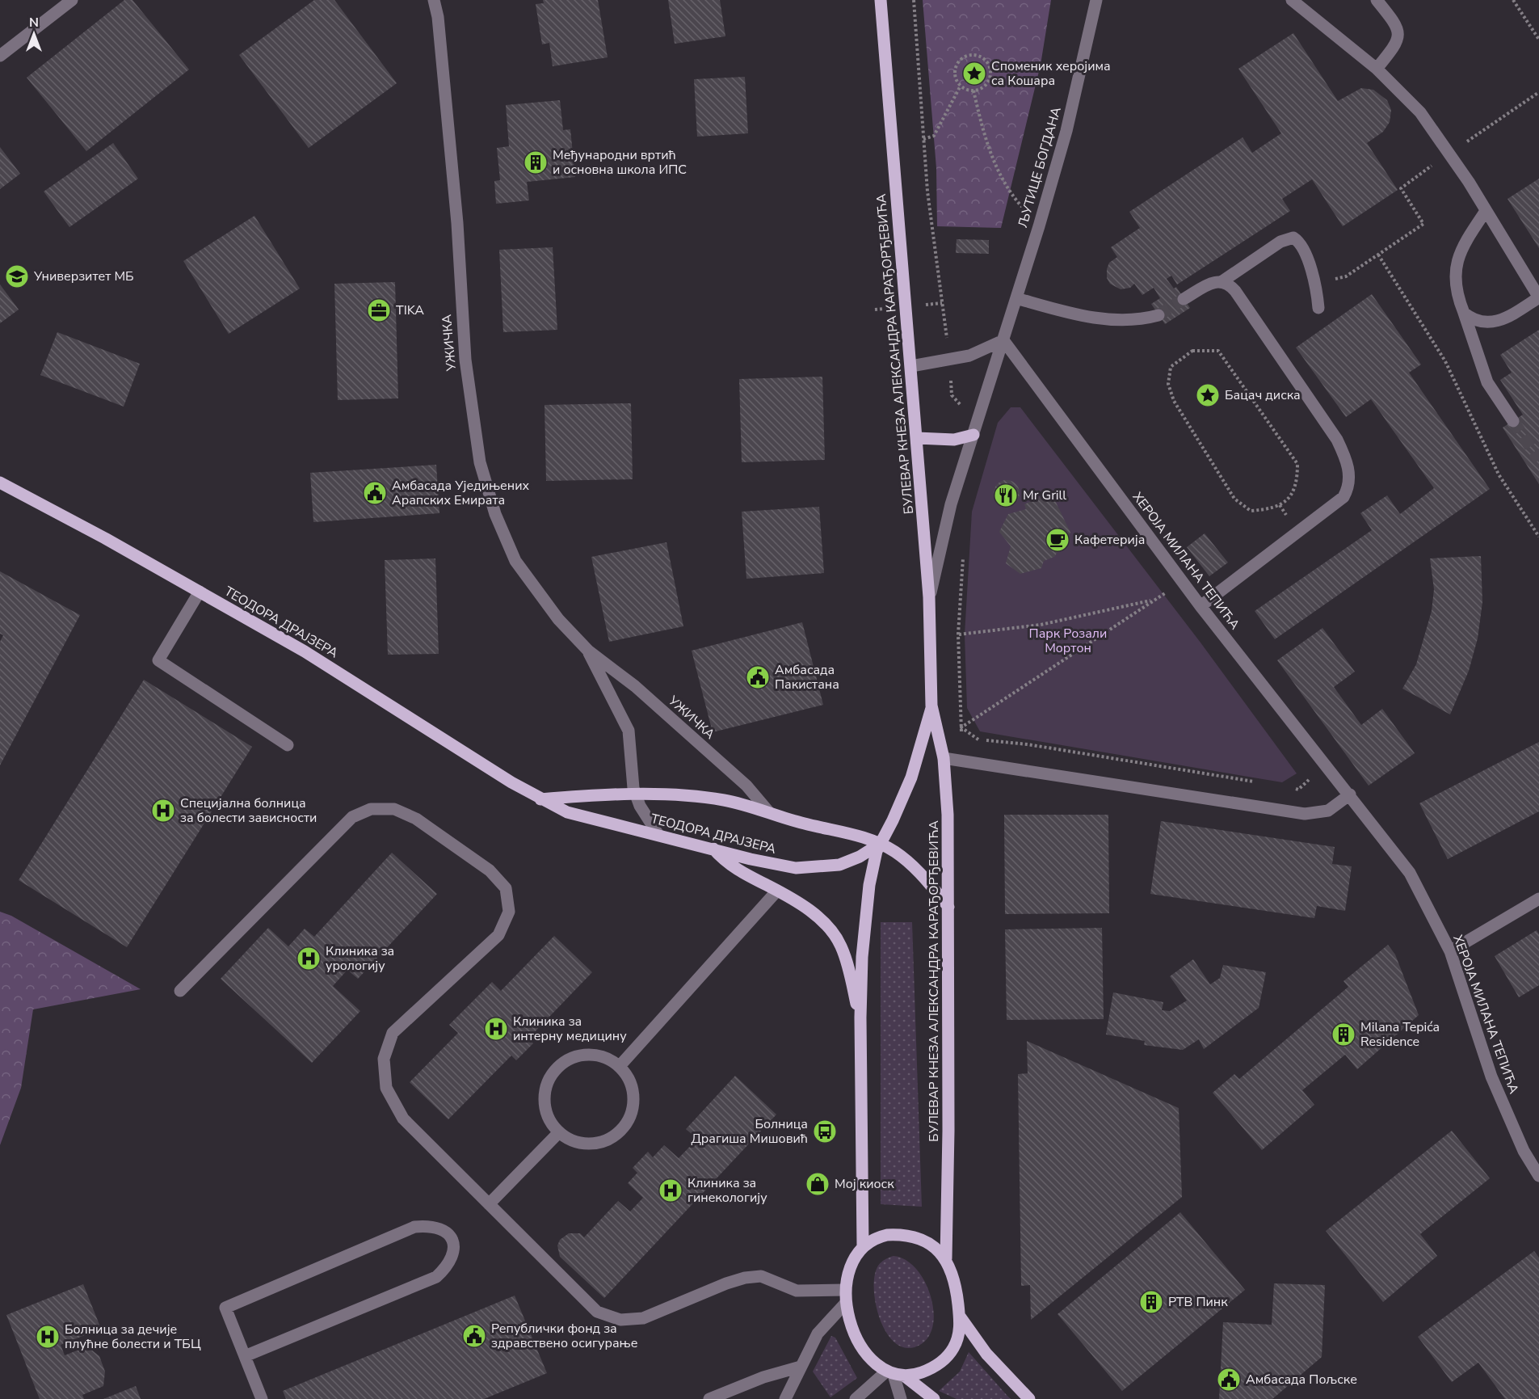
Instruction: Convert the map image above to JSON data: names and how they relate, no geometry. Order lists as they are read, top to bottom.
{
  "streets": {
    "main road": ["БУЛЕВАР КНЕЗА АЛЕКСАНДРА КАРАЂОРЂЕВИЋА", "ТЕОДОРА ДРАЈЗЕРА"],
    "street": ["ЉУТИЦЕ БОГДАНА", "УЖИЧКА", "ХЕРОЈА МИЛАНА ТЕПИЋА"]
  },
  "crossings": [
    ["ЉУТИЦЕ БОГДАНА", "БУЛЕВАР КНЕЗА АЛЕКСАНДРА КАРАЂОРЂЕВИЋА"],
    ["ЉУТИЦЕ БОГДАНА", "ХЕРОЈА МИЛАНА ТЕПИЋА"],
    ["УЖИЧКА", "ТЕОДОРА ДРАЈЗЕРА"],
    ["БУЛЕВАР КНЕЗА АЛЕКСАНДРА КАРАЂОРЂЕВИЋА", "ТЕОДОРА ДРАЈЗЕРА"]
  ],
  "parks": ["Парк Розали Мортон"],
  "places": {
    "place": ["Споменик херојима са Кошара", "Бацач диска"],
    "building": ["Међународни вртић и основна школа ИПС", "Milana Tepića Residence", "РТВ Пинк"],
    "school or university": ["Универзитет МБ"],
    "office": ["TIKA"],
    "public building": [
      "Амбасада Уједињених Арапских Емирата",
      "Амбасада Пакистана",
      "Републички фонд за здравствено осигурање",
      "Амбасада Пољске"
    ],
    "restaurant": ["Mr Grill"],
    "cafe": ["Кафетерија"],
    "hospital": [
      "Специјална болница за болести зависности",
      "Клиника за урологију",
      "Клиника за интерну медицину",
      "Клиника за гинекологију",
      "Болница за дечије плућне болести и ТБЦ"
    ],
    "bus stop": ["Болница Драгиша Мишовић"],
    "shop": ["Мој киоск"]
  },
  "north": "top"
}
